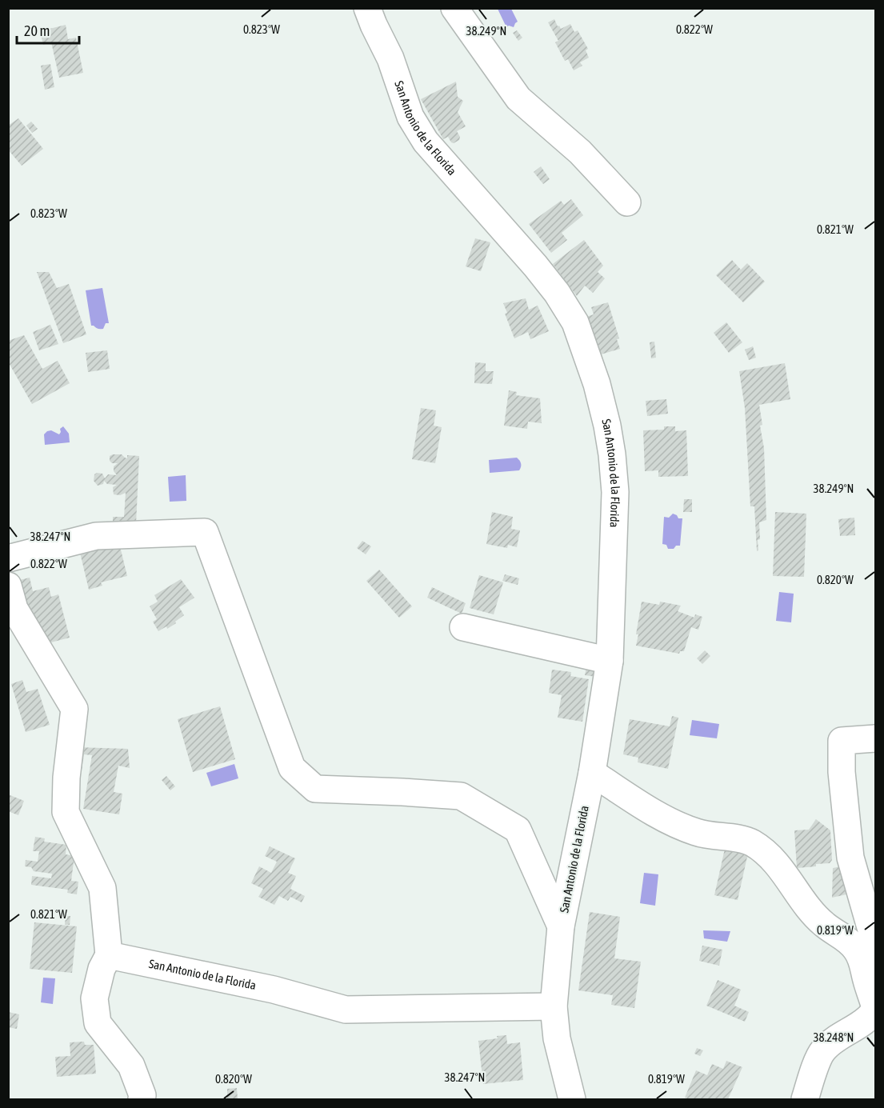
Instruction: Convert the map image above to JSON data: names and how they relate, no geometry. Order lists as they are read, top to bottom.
{
  "streets": {
    "street": ["San Antonio de la Florida"]
  },
  "scale_bar": "20 m",
  "coordinates": [
    "0.823°W",
    "0.822°W",
    "38.249°N",
    "0.821°W",
    "38.247°N",
    "0.820°W",
    "0.819°W",
    "38.248°N"
  ]
}
